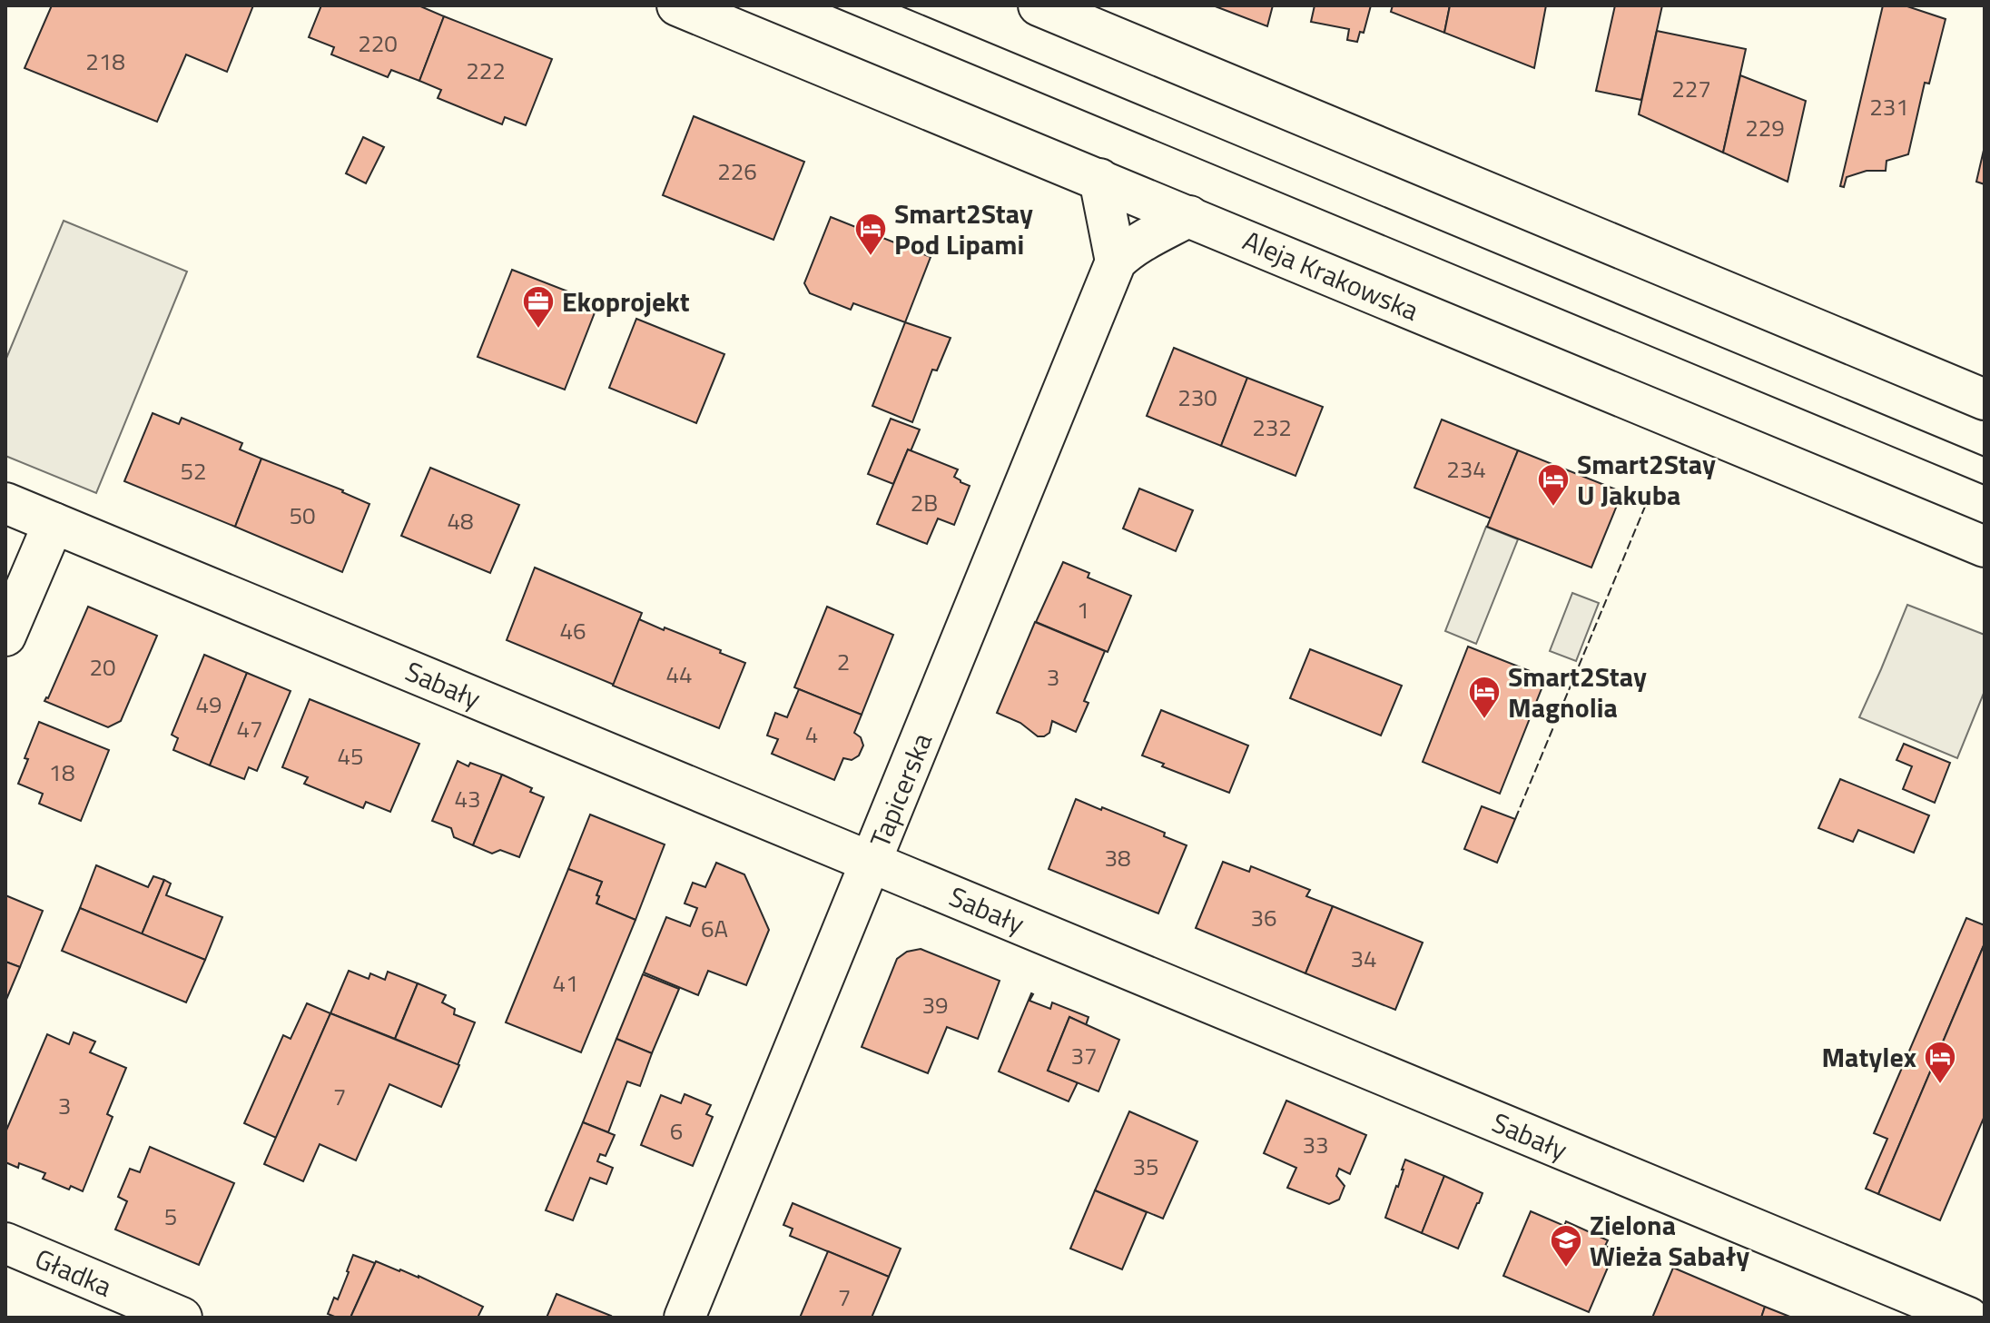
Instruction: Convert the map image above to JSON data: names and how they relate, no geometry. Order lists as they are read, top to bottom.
{
  "streets": {
    "street": [
      "Aleja Krakowska",
      "Sabały",
      "Tapicerska",
      "Gładka"
    ]
  },
  "crossings": [
    ["Sabały", "Tapicerska"]
  ],
  "places": {
    "hotel": [
      "Smart2Stay Pod Lipami",
      "Smart2Stay U Jakuba",
      "Smart2Stay Magnolia",
      "Matylex"
    ],
    "office": ["Ekoprojekt"],
    "school or university": ["Zielona Wieża Sabały"]
  },
  "house_numbers": [
    "220",
    "218",
    "222",
    "227",
    "231",
    "229",
    "226",
    "230",
    "232",
    "234",
    "52",
    "2B",
    "50",
    "48",
    "1",
    "46",
    "2",
    "20",
    "44",
    "3",
    "49",
    "47",
    "4",
    "45",
    "18",
    "43",
    "38",
    "36",
    "6A",
    "34",
    "41",
    "39",
    "37",
    "7",
    "3",
    "6",
    "33",
    "35",
    "5",
    "7"
  ]
}
